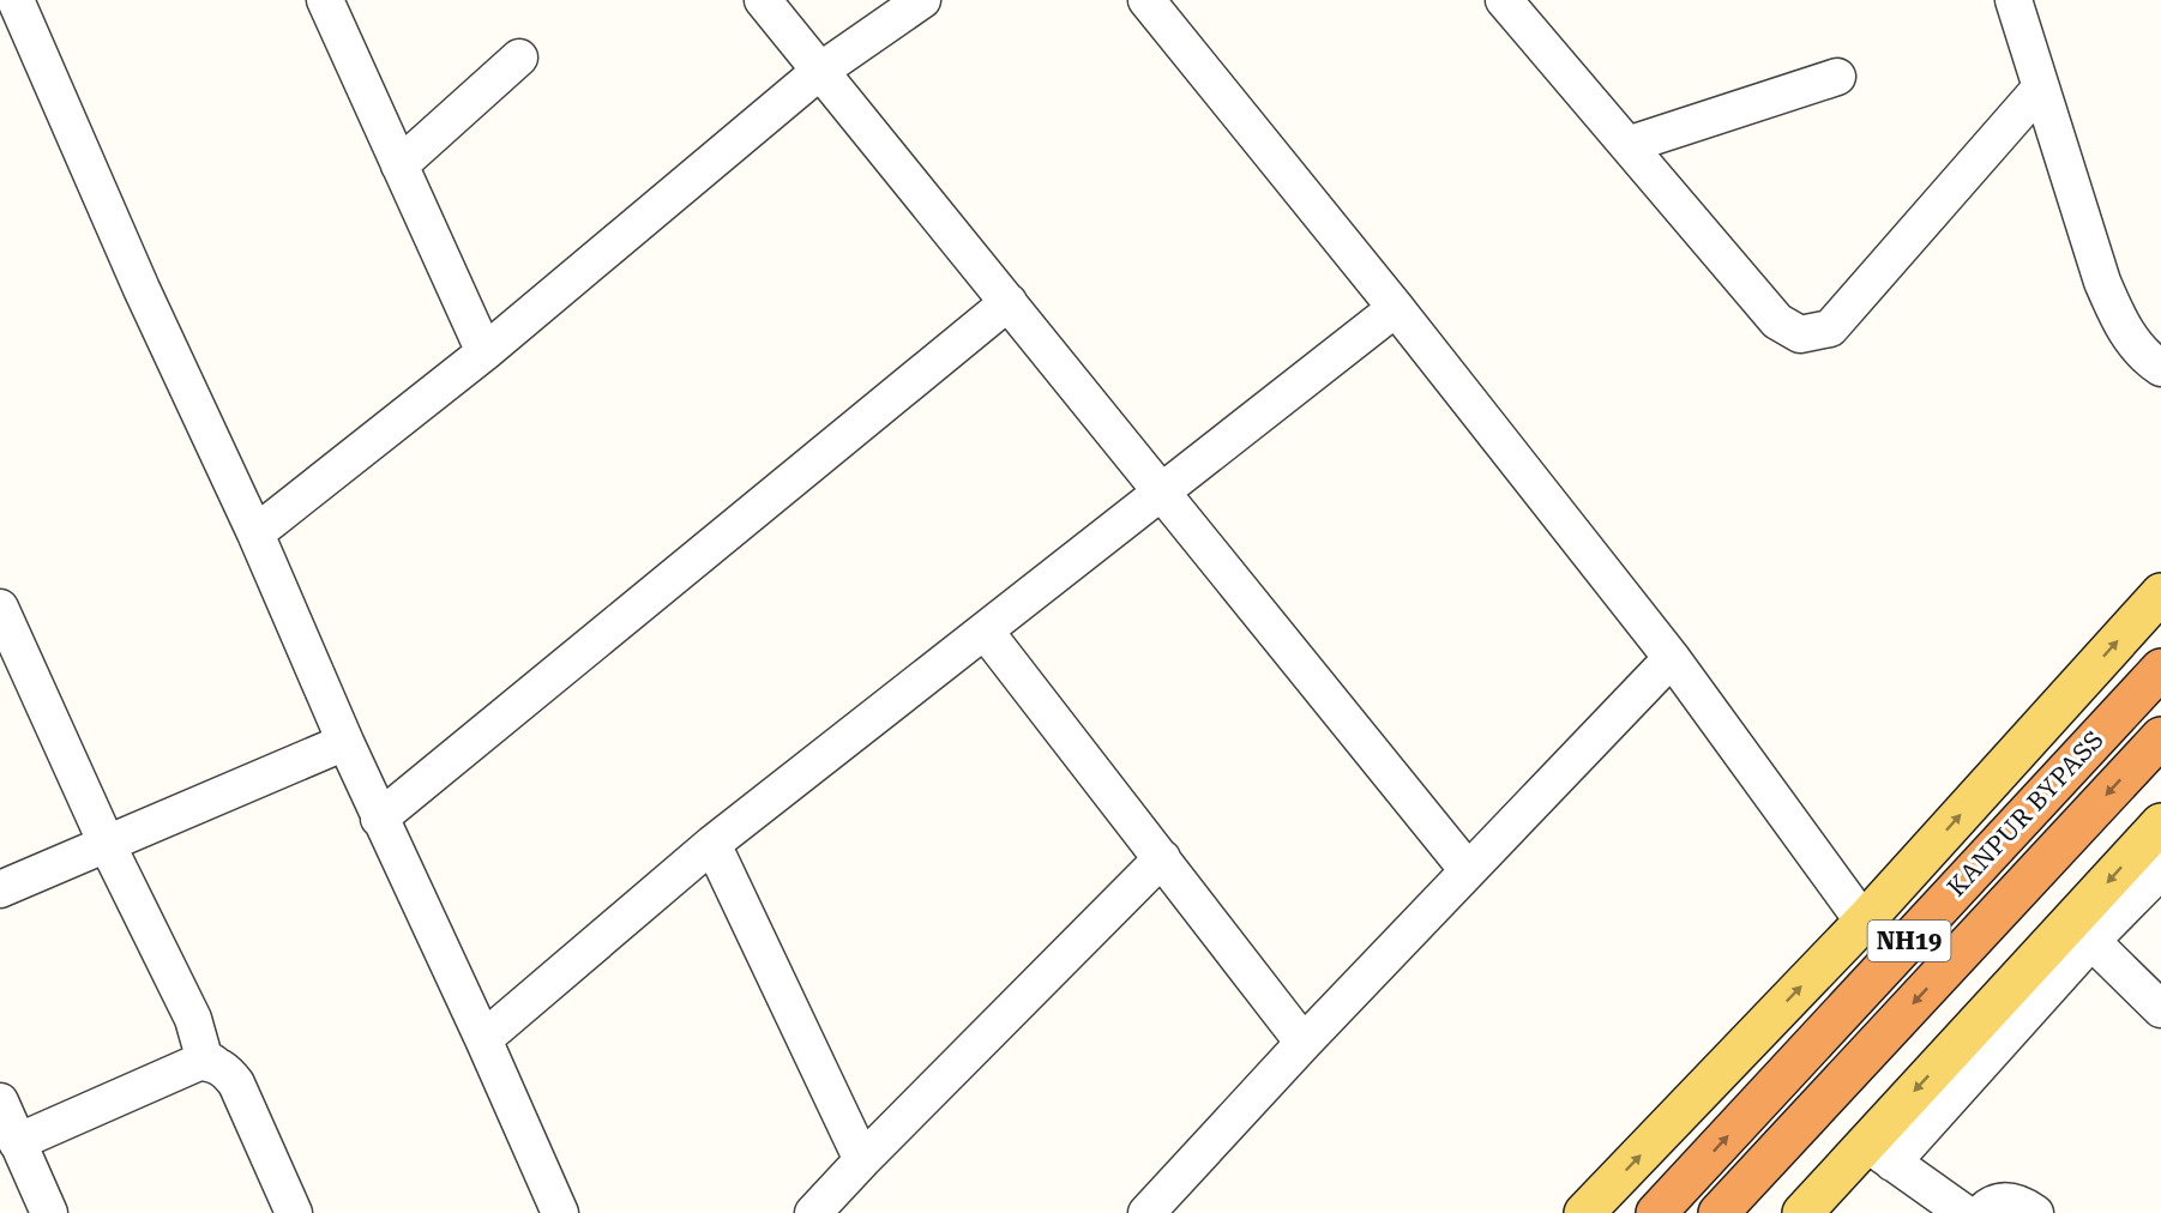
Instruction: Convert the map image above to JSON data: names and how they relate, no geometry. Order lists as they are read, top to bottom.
{
  "streets": {
    "highway": ["KANPUR BYPASS", "NH19"]
  }
}
